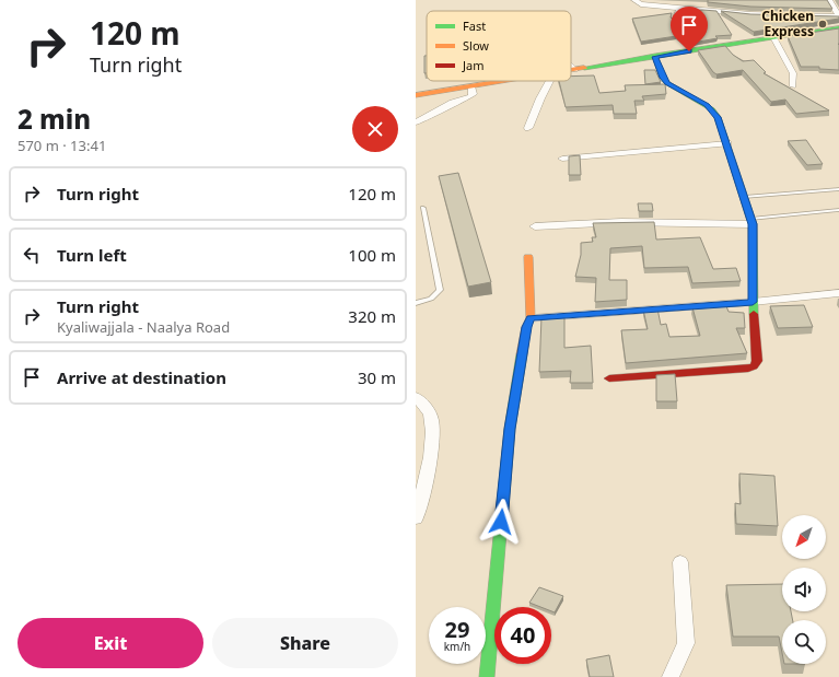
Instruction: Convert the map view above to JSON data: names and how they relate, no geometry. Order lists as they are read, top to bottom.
{
  "places": ["Chicken Express"],
  "legend": ["Fast", "Slow", "Jam"],
  "north": "bottom left",
  "page": {
    "turn": ["120 m", "Turn right"],
    "heading": ["2 min", "570 m · 13:41"],
    "list": [
      {
        "name": "Turn right",
        "value": "120 m"
      },
      {
        "name": "Turn left",
        "value": "100 m"
      },
      {
        "name": "Turn right",
        "note": "Kyaliwajjala - Naalya Road",
        "value": "320 m"
      },
      {
        "name": "Arrive at destination",
        "value": "30 m"
      }
    ],
    "speed": "29 km/h",
    "limit": "40",
    "buttons": ["Exit", "Share"]
  }
}
